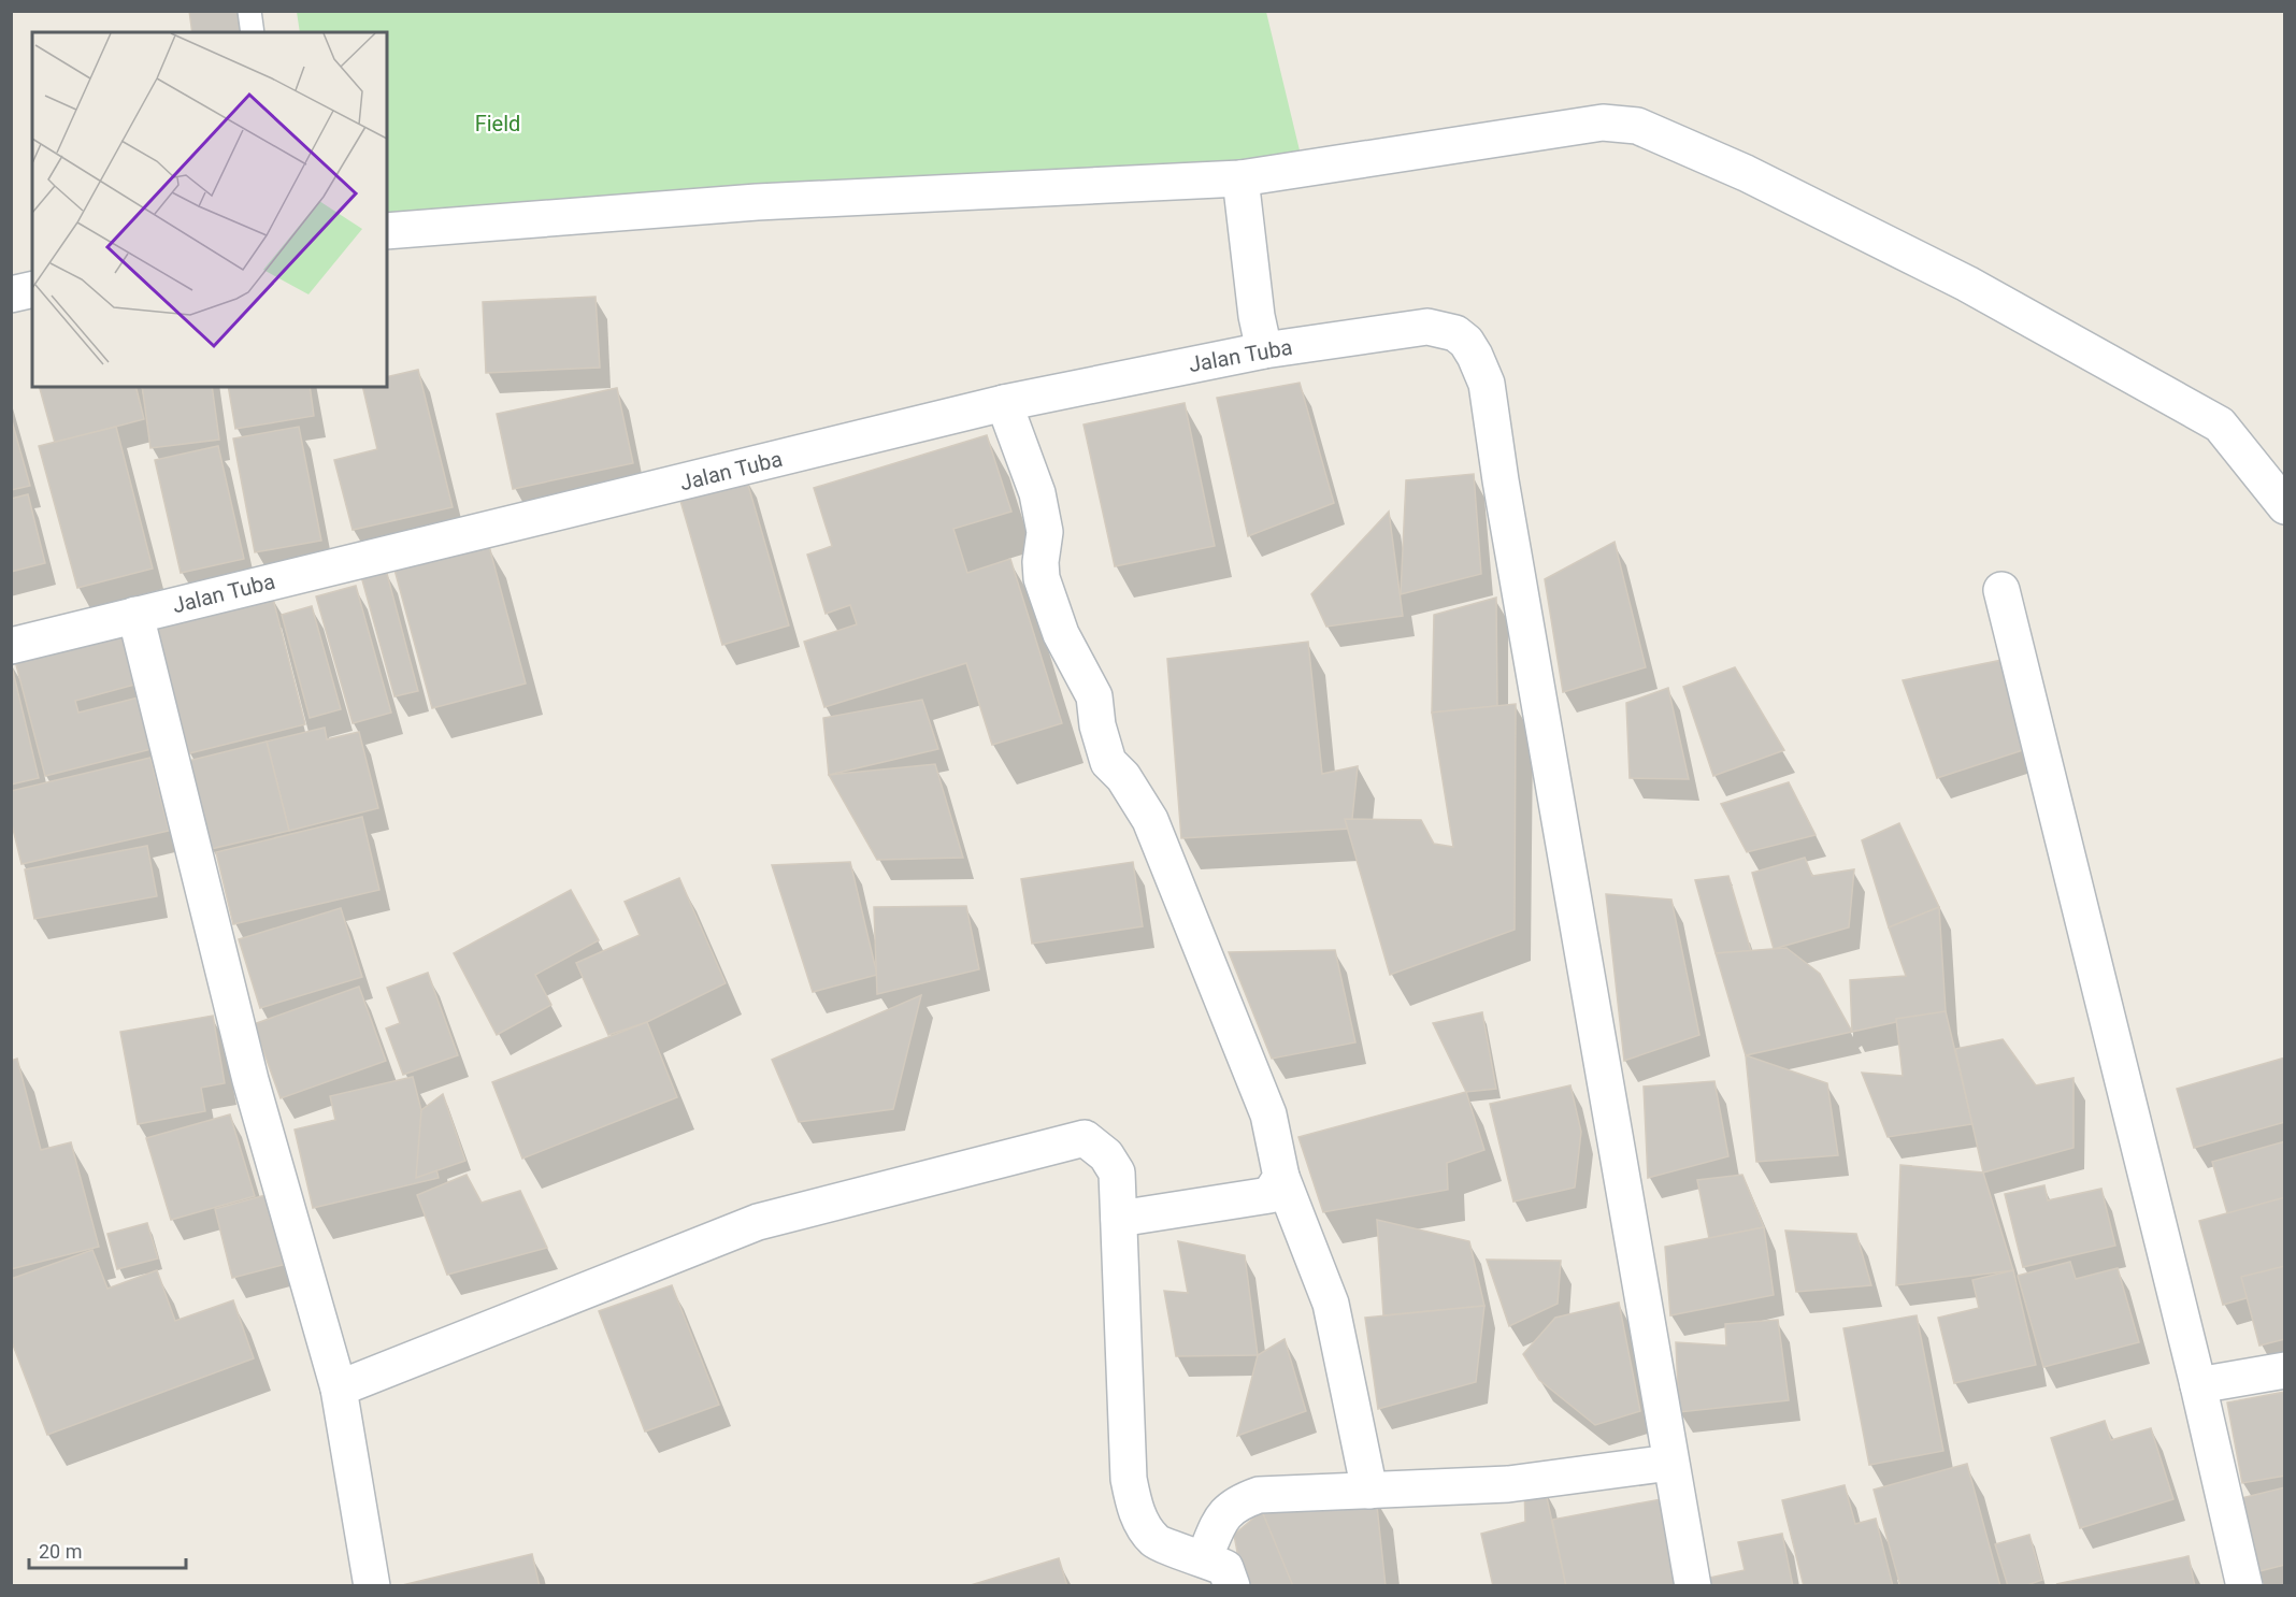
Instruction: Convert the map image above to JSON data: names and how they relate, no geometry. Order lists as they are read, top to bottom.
{
  "streets": {
    "street": ["Jalan Tuba"]
  },
  "parks": ["Field"],
  "scale_bar": "20 m"
}
